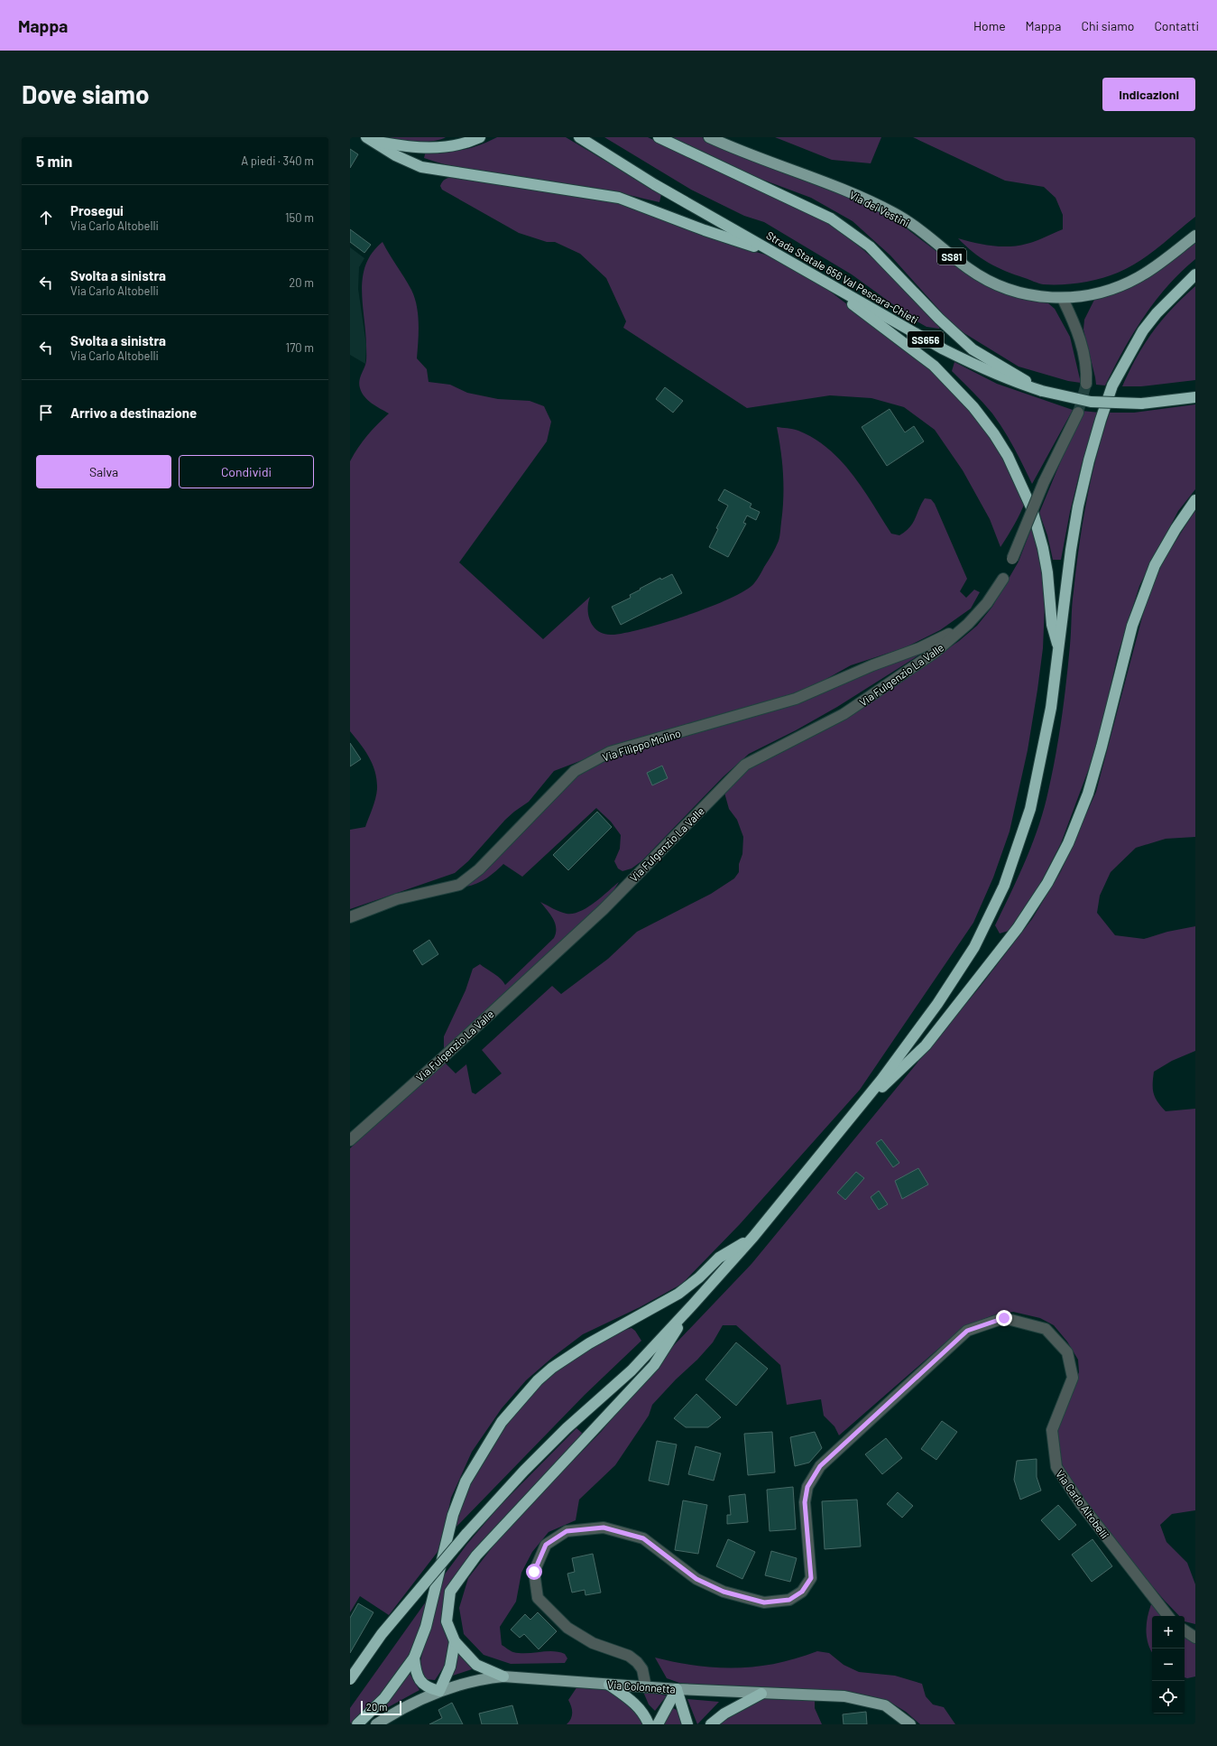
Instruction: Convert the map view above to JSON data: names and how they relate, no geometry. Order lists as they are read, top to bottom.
{
  "streets": {
    "highway": ["Strada Statale 656 Val Pescara-Chieti", "SS656"],
    "main road": ["Via dei Vestini", "SS81", "Via Colonnetta"],
    "street": ["Via Fulgenzio La Valle", "Via Filippo Molino", "Via Carlo Altobelli"]
  },
  "crossings": [
    ["Via Fulgenzio La Valle", "Via Filippo Molino"],
    ["Via Carlo Altobelli", "Via Colonnetta"]
  ],
  "scale_bar": "20 m",
  "page": {
    "header": "Mappa",
    "nav": [
      "Home",
      "Mappa",
      "Chi siamo",
      "Contatti"
    ],
    "buttons": [
      "Indicazioni",
      ["Salva", "Condividi"]
    ],
    "title": "Dove siamo",
    "heading": ["5 min", "A piedi · 340 m"],
    "list": [
      ["Prosegui", "Via Carlo Altobelli", "150 m"],
      ["Svolta a sinistra", "Via Carlo Altobelli", "20 m"],
      ["Svolta a sinistra", "Via Carlo Altobelli", "170 m"],
      "Arrivo a destinazione"
    ],
    "map_buttons": ["+", "−"],
    "scale": "20 m"
  }
}
